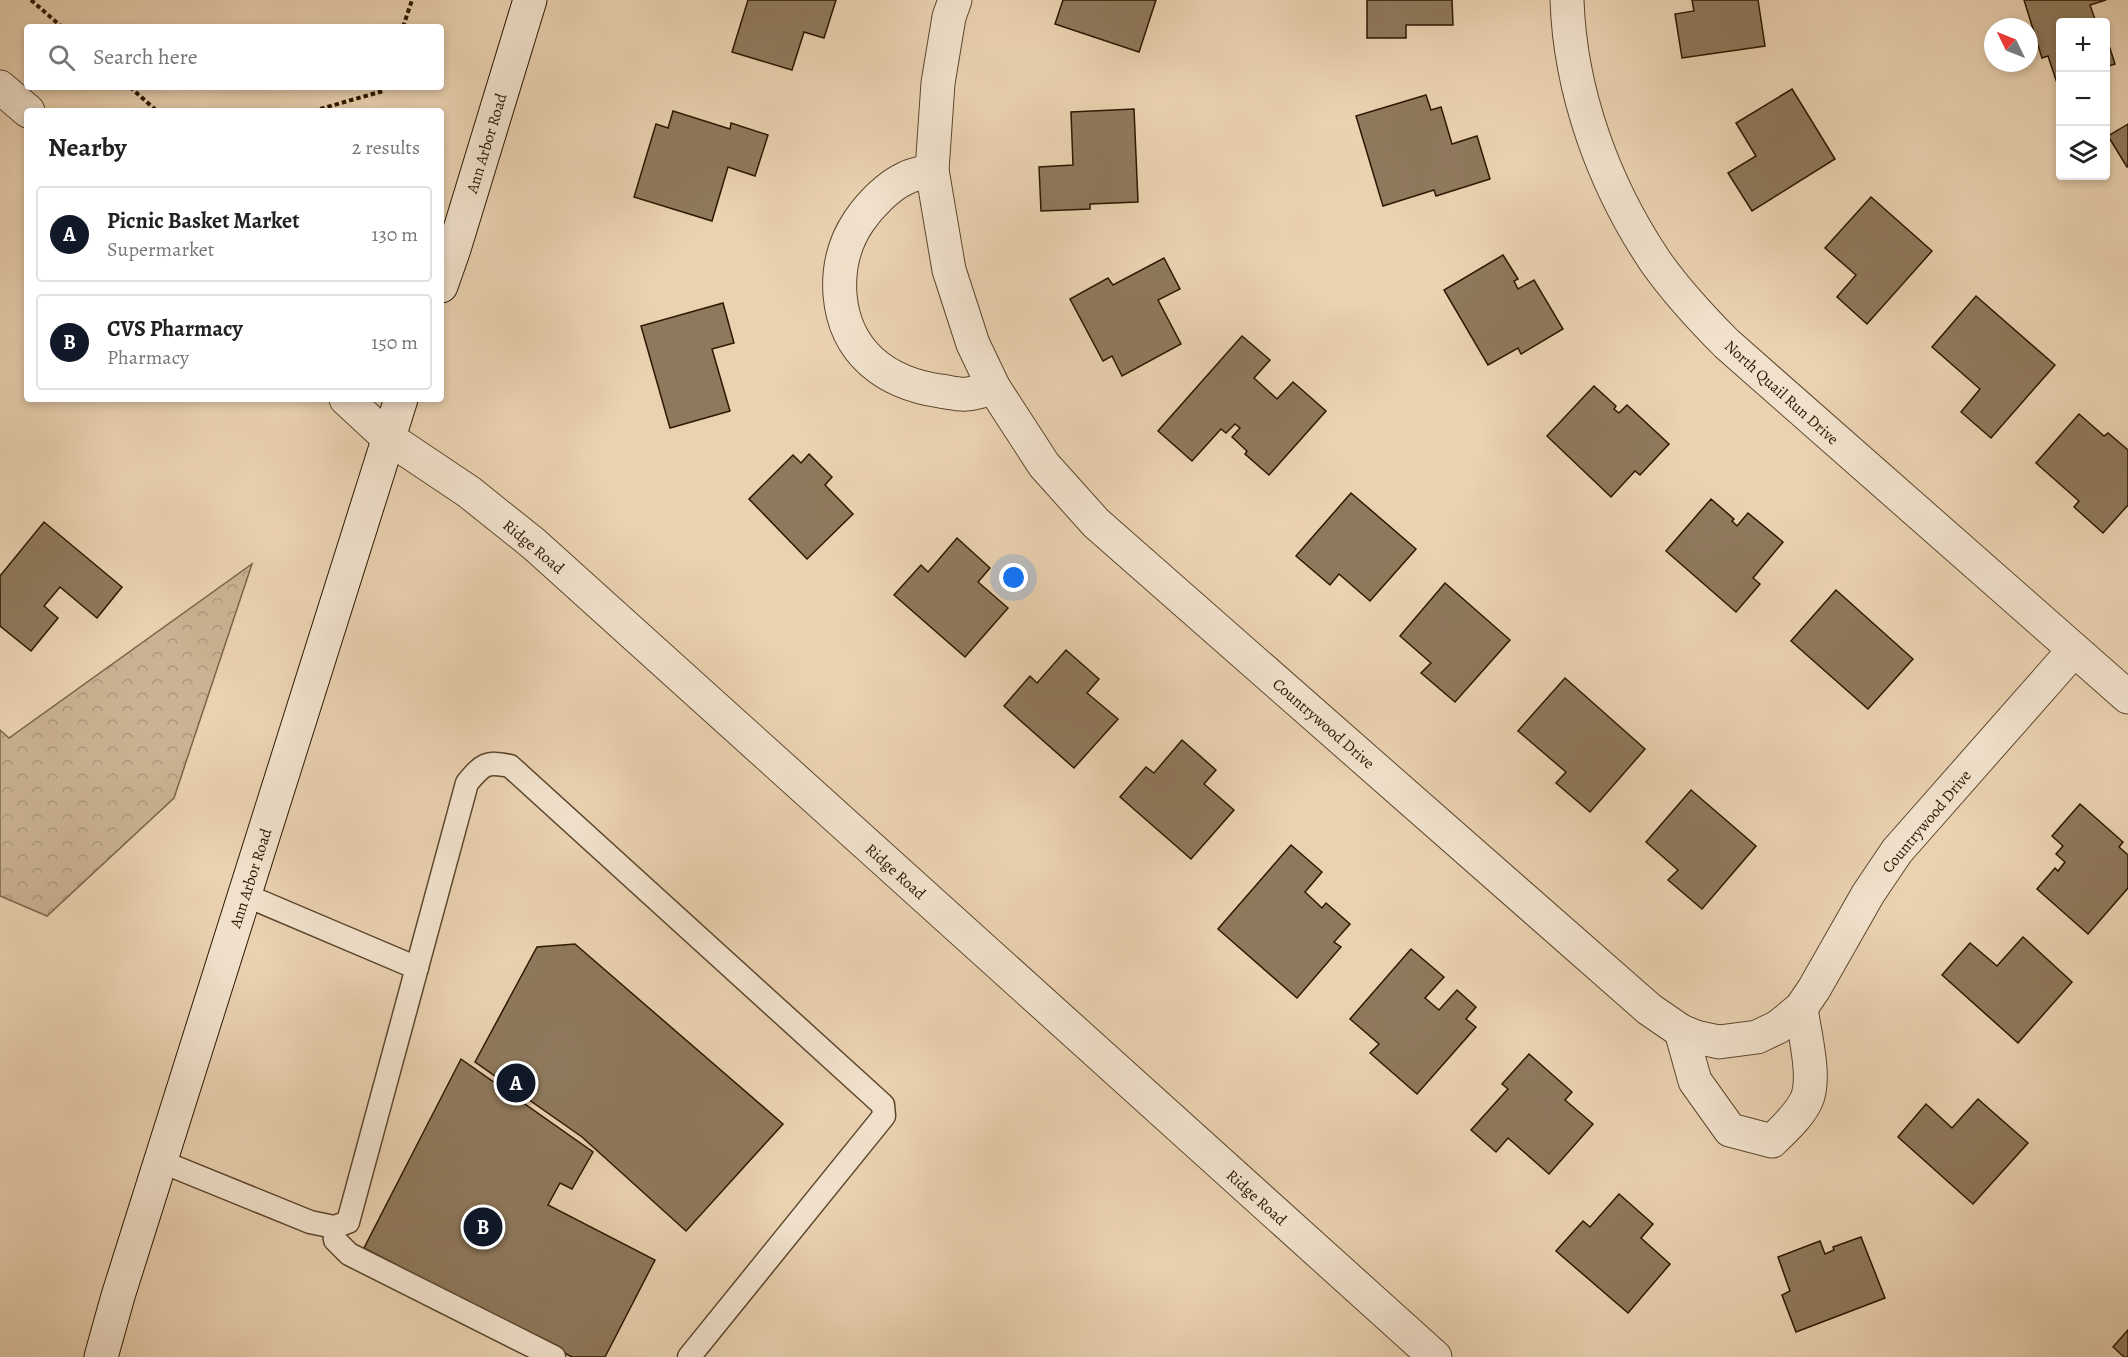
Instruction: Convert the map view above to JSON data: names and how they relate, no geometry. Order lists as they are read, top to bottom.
{
  "streets": {
    "street": [
      "Ann Arbor Road",
      "North Quail Run Drive",
      "Ridge Road",
      "Countrywood Drive"
    ]
  },
  "crossings": [
    ["Ann Arbor Road", "Ridge Road"],
    ["North Quail Run Drive", "Countrywood Drive"]
  ],
  "north": "top left",
  "page": {
    "map_buttons": ["+", "−"],
    "search": "Search here",
    "heading": ["Nearby", "2 results"],
    "list": [
      {
        "mark": "A",
        "name": "Picnic Basket Market",
        "note": "Supermarket",
        "value": "130 m"
      },
      {
        "mark": "B",
        "name": "CVS Pharmacy",
        "note": "Pharmacy",
        "value": "150 m"
      }
    ],
    "pins": ["A", "B"]
  }
}
